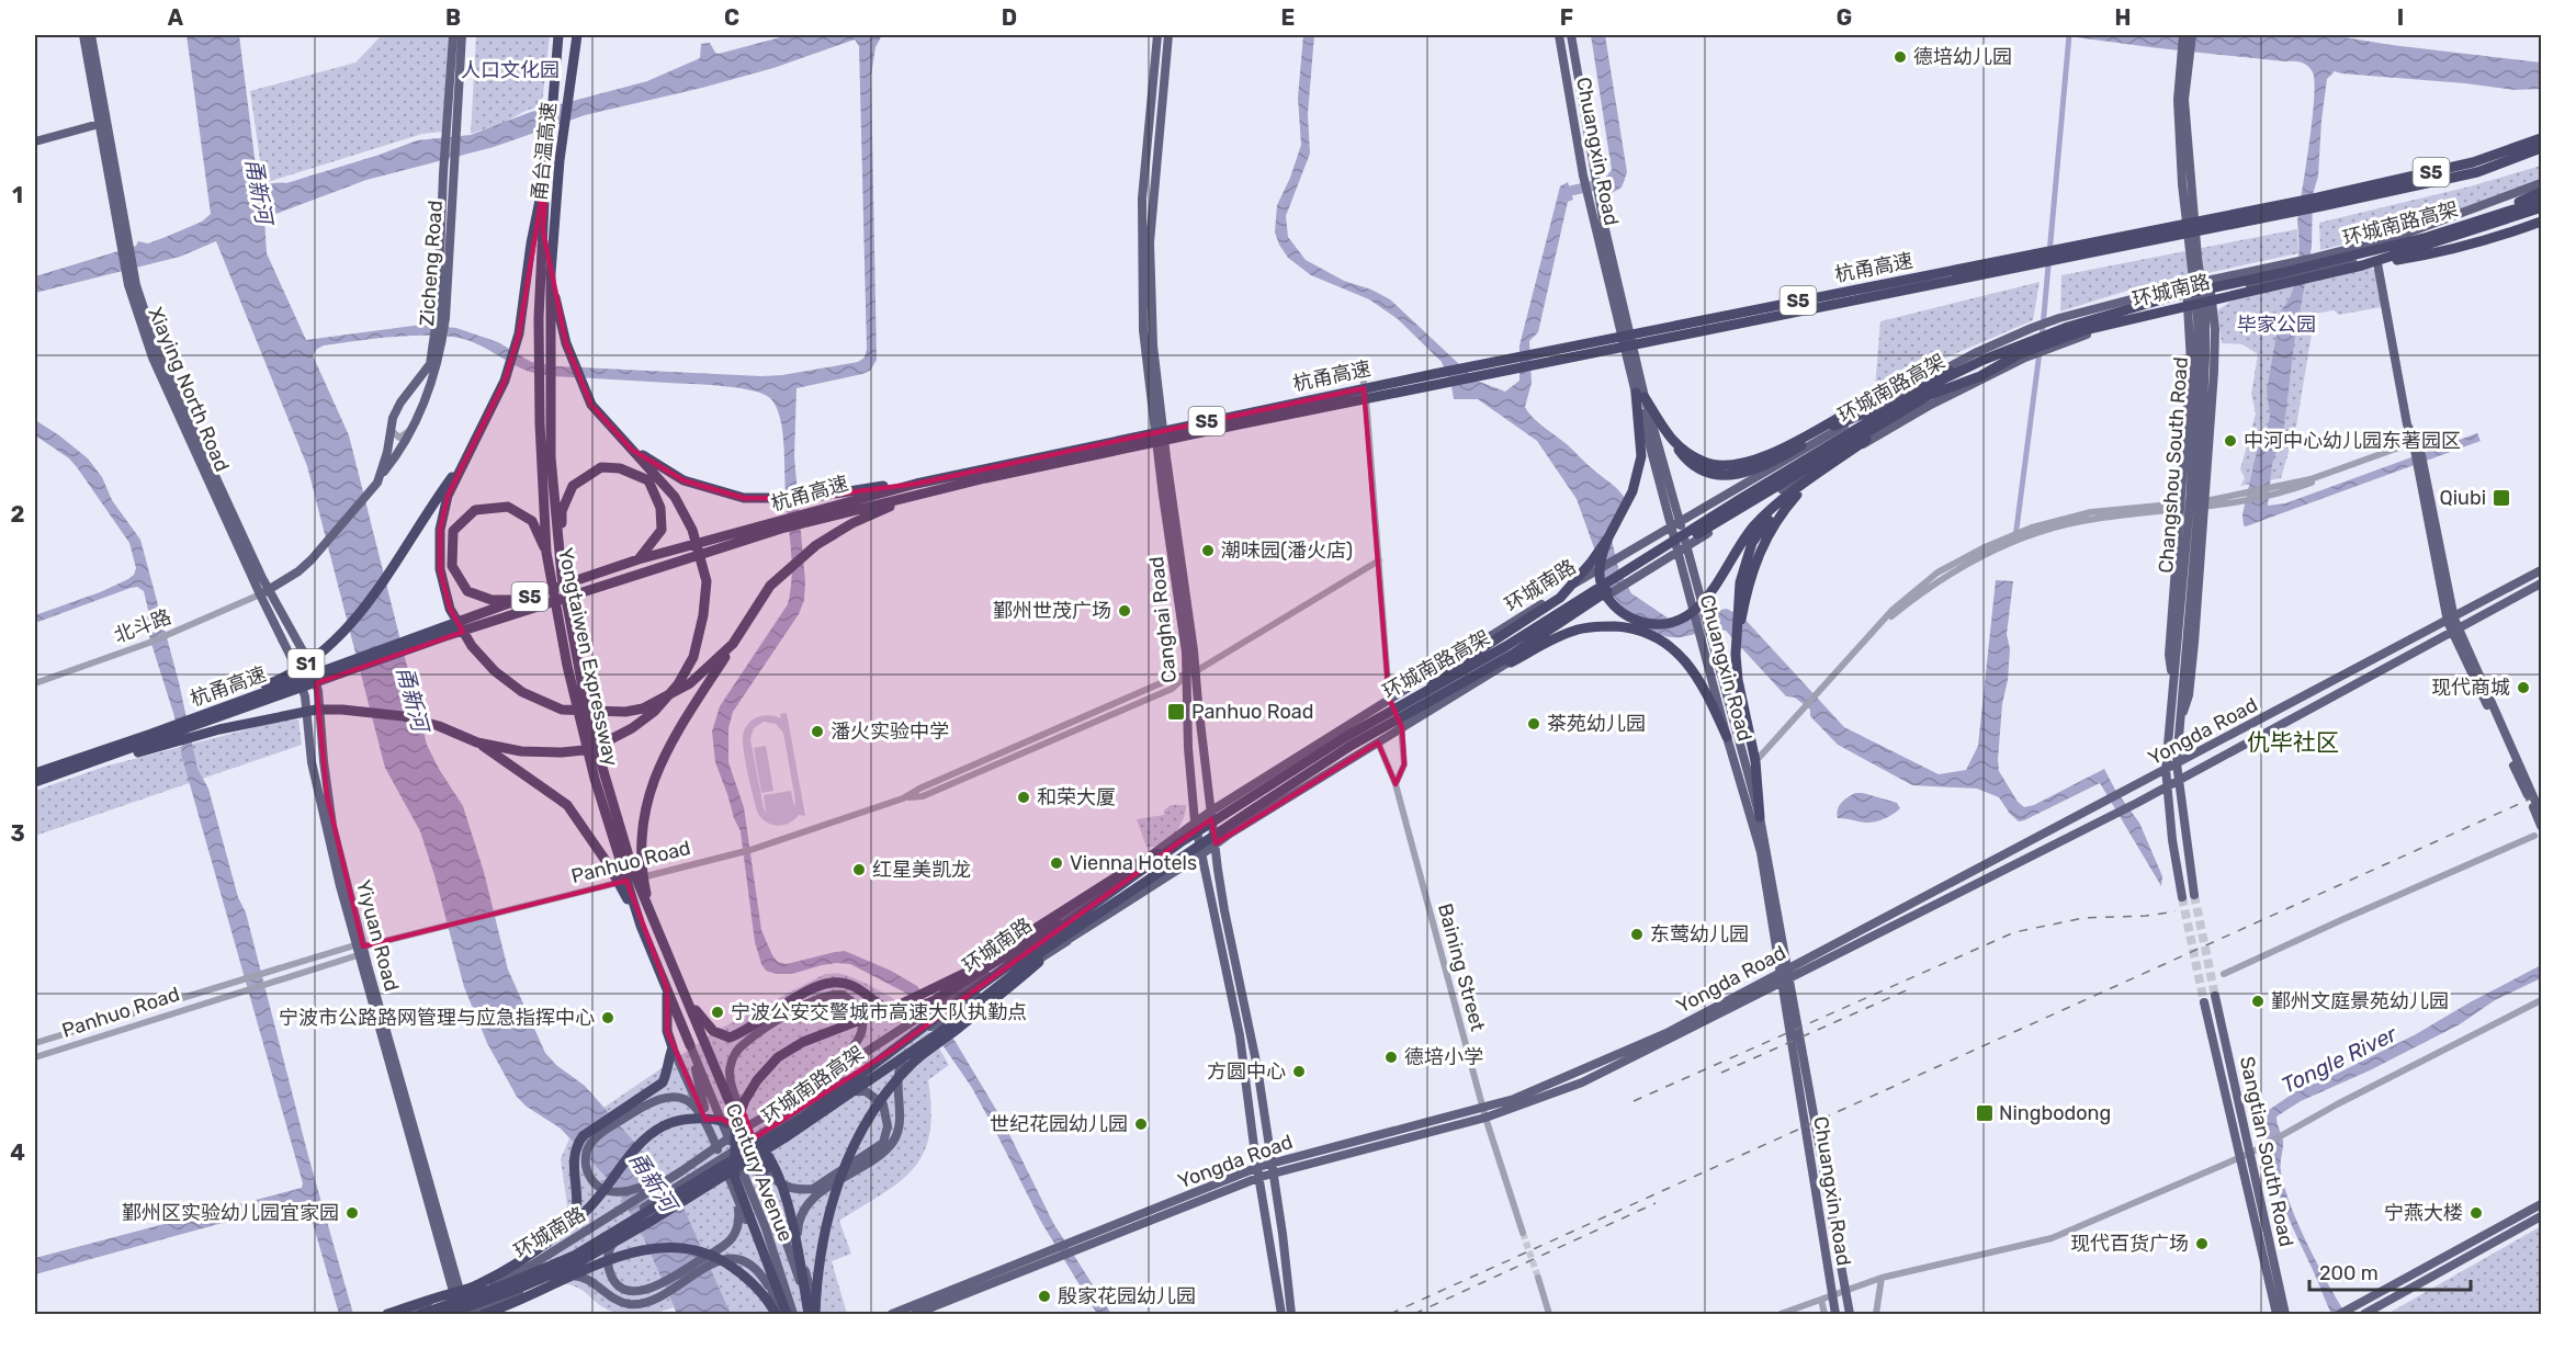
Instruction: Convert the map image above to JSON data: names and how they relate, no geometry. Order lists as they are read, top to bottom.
{
  "streets": {
    "highway": [
      "甬台温高速",
      "S5",
      "环城南路高架",
      "杭甬高速",
      "Yongtaiwen Expressway",
      "S1"
    ],
    "main road": [
      "Chuangxin Road",
      "Zicheng Road",
      "环城南路",
      "Xiaying North Road",
      "Changshou South Road",
      "Canghai Road",
      "Yongda Road",
      "Yiyuan Road",
      "Sangtian South Road",
      "Century Avenue"
    ],
    "street": ["北斗路", "Panhuo Road", "Baining Street"]
  },
  "crossings": [
    ["甬台温高速", "Yongtaiwen Expressway"],
    ["甬台温高速", "S1"],
    ["S5", "杭甬高速"],
    ["S5", "S1"],
    ["环城南路高架", "环城南路"],
    ["杭甬高速", "S1"],
    ["环城南路", "Canghai Road"],
    ["环城南路", "Yiyuan Road"],
    ["环城南路", "Baining Street"],
    ["Xiaying North Road", "北斗路"],
    ["Xiaying North Road", "Yiyuan Road"],
    ["Changshou South Road", "Yongda Road"],
    ["Canghai Road", "Yongda Road"],
    ["Canghai Road", "Panhuo Road"],
    ["北斗路", "Yiyuan Road"],
    ["Yongtaiwen Expressway", "S1"],
    ["Yongtaiwen Expressway", "Century Avenue"],
    ["Yongda Road", "Baining Street"],
    ["Panhuo Road", "Yiyuan Road"],
    ["Panhuo Road", "Baining Street"]
  ],
  "districts": ["仇毕社区"],
  "water": ["甬新河", "Tongle River"],
  "parks": ["人口文化园", "毕家公园"],
  "places": {
    "other": [
      "德培幼儿园",
      "中河中心幼儿园东著园区",
      "潮味园(潘火店)",
      "鄞州世茂广场",
      "现代商城",
      "茶苑幼儿园",
      "潘火实验中学",
      "和荣大厦",
      "Vienna Hotels",
      "红星美凯龙",
      "东莺幼儿园",
      "鄞州文庭景苑幼儿园",
      "宁波公安交警城市高速大队执勤点",
      "宁波市公路路网管理与应急指挥中心",
      "德培小学",
      "方圆中心",
      "世纪花园幼儿园",
      "鄞州区实验幼儿园宜家园",
      "宁燕大楼",
      "现代百货广场",
      "殷家花园幼儿园"
    ],
    "transit": ["Qiubi", "Panhuo Road", "Ningbodong"]
  },
  "scale_bar": "200 m",
  "grid": {
    "columns": [
      "A",
      "B",
      "C",
      "D",
      "E",
      "F",
      "G",
      "H",
      "I"
    ],
    "rows": [
      "1",
      "2",
      "3",
      "4"
    ]
  }
}
